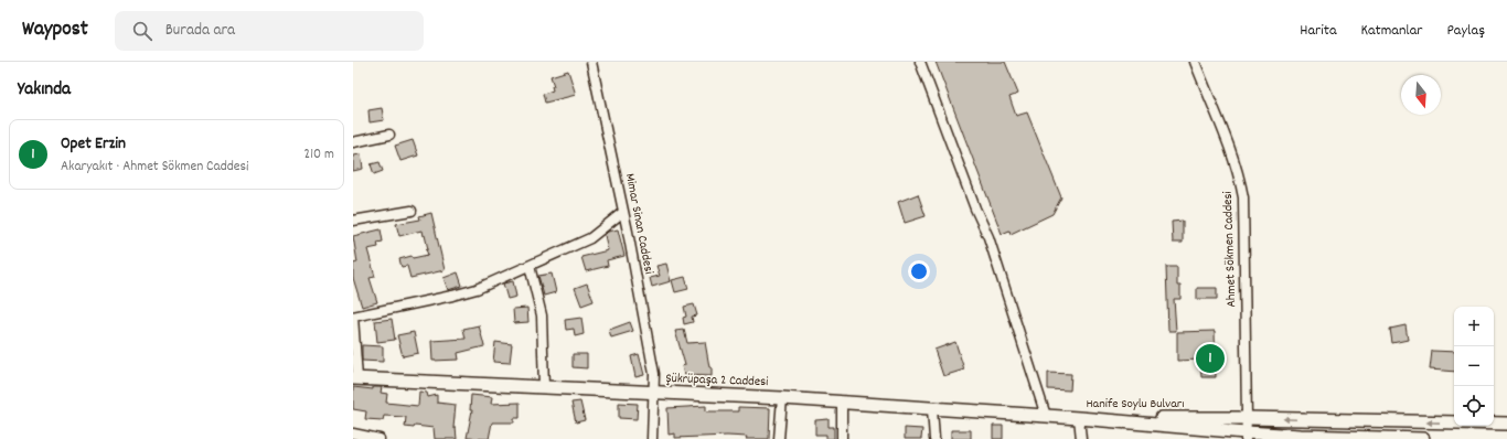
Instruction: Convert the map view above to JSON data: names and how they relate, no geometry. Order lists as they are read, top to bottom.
{
  "streets": {
    "main road": ["Şükrüpaşa 2 Caddesi", "Hanife Soylu Bulvarı"],
    "street": ["Mimar Sinan Caddesi", "Ahmet Sökmen Caddesi"]
  },
  "crossings": [
    ["Mimar Sinan Caddesi", "Şükrüpaşa 2 Caddesi"],
    ["Ahmet Sökmen Caddesi", "Hanife Soylu Bulvarı"],
    ["Şükrüpaşa 2 Caddesi", "Hanife Soylu Bulvarı"]
  ],
  "north": "bottom",
  "page": {
    "header": "Waypost",
    "search": "Burada ara",
    "nav": ["Harita", "Katmanlar", "Paylaş"],
    "heading": "Yakında",
    "list": [
      {
        "mark": "1",
        "name": "Opet Erzin",
        "note": "Akaryakıt · Ahmet Sökmen Caddesi",
        "value": "210 m"
      }
    ],
    "map_buttons": ["+", "−"],
    "pins": "1"
  }
}
